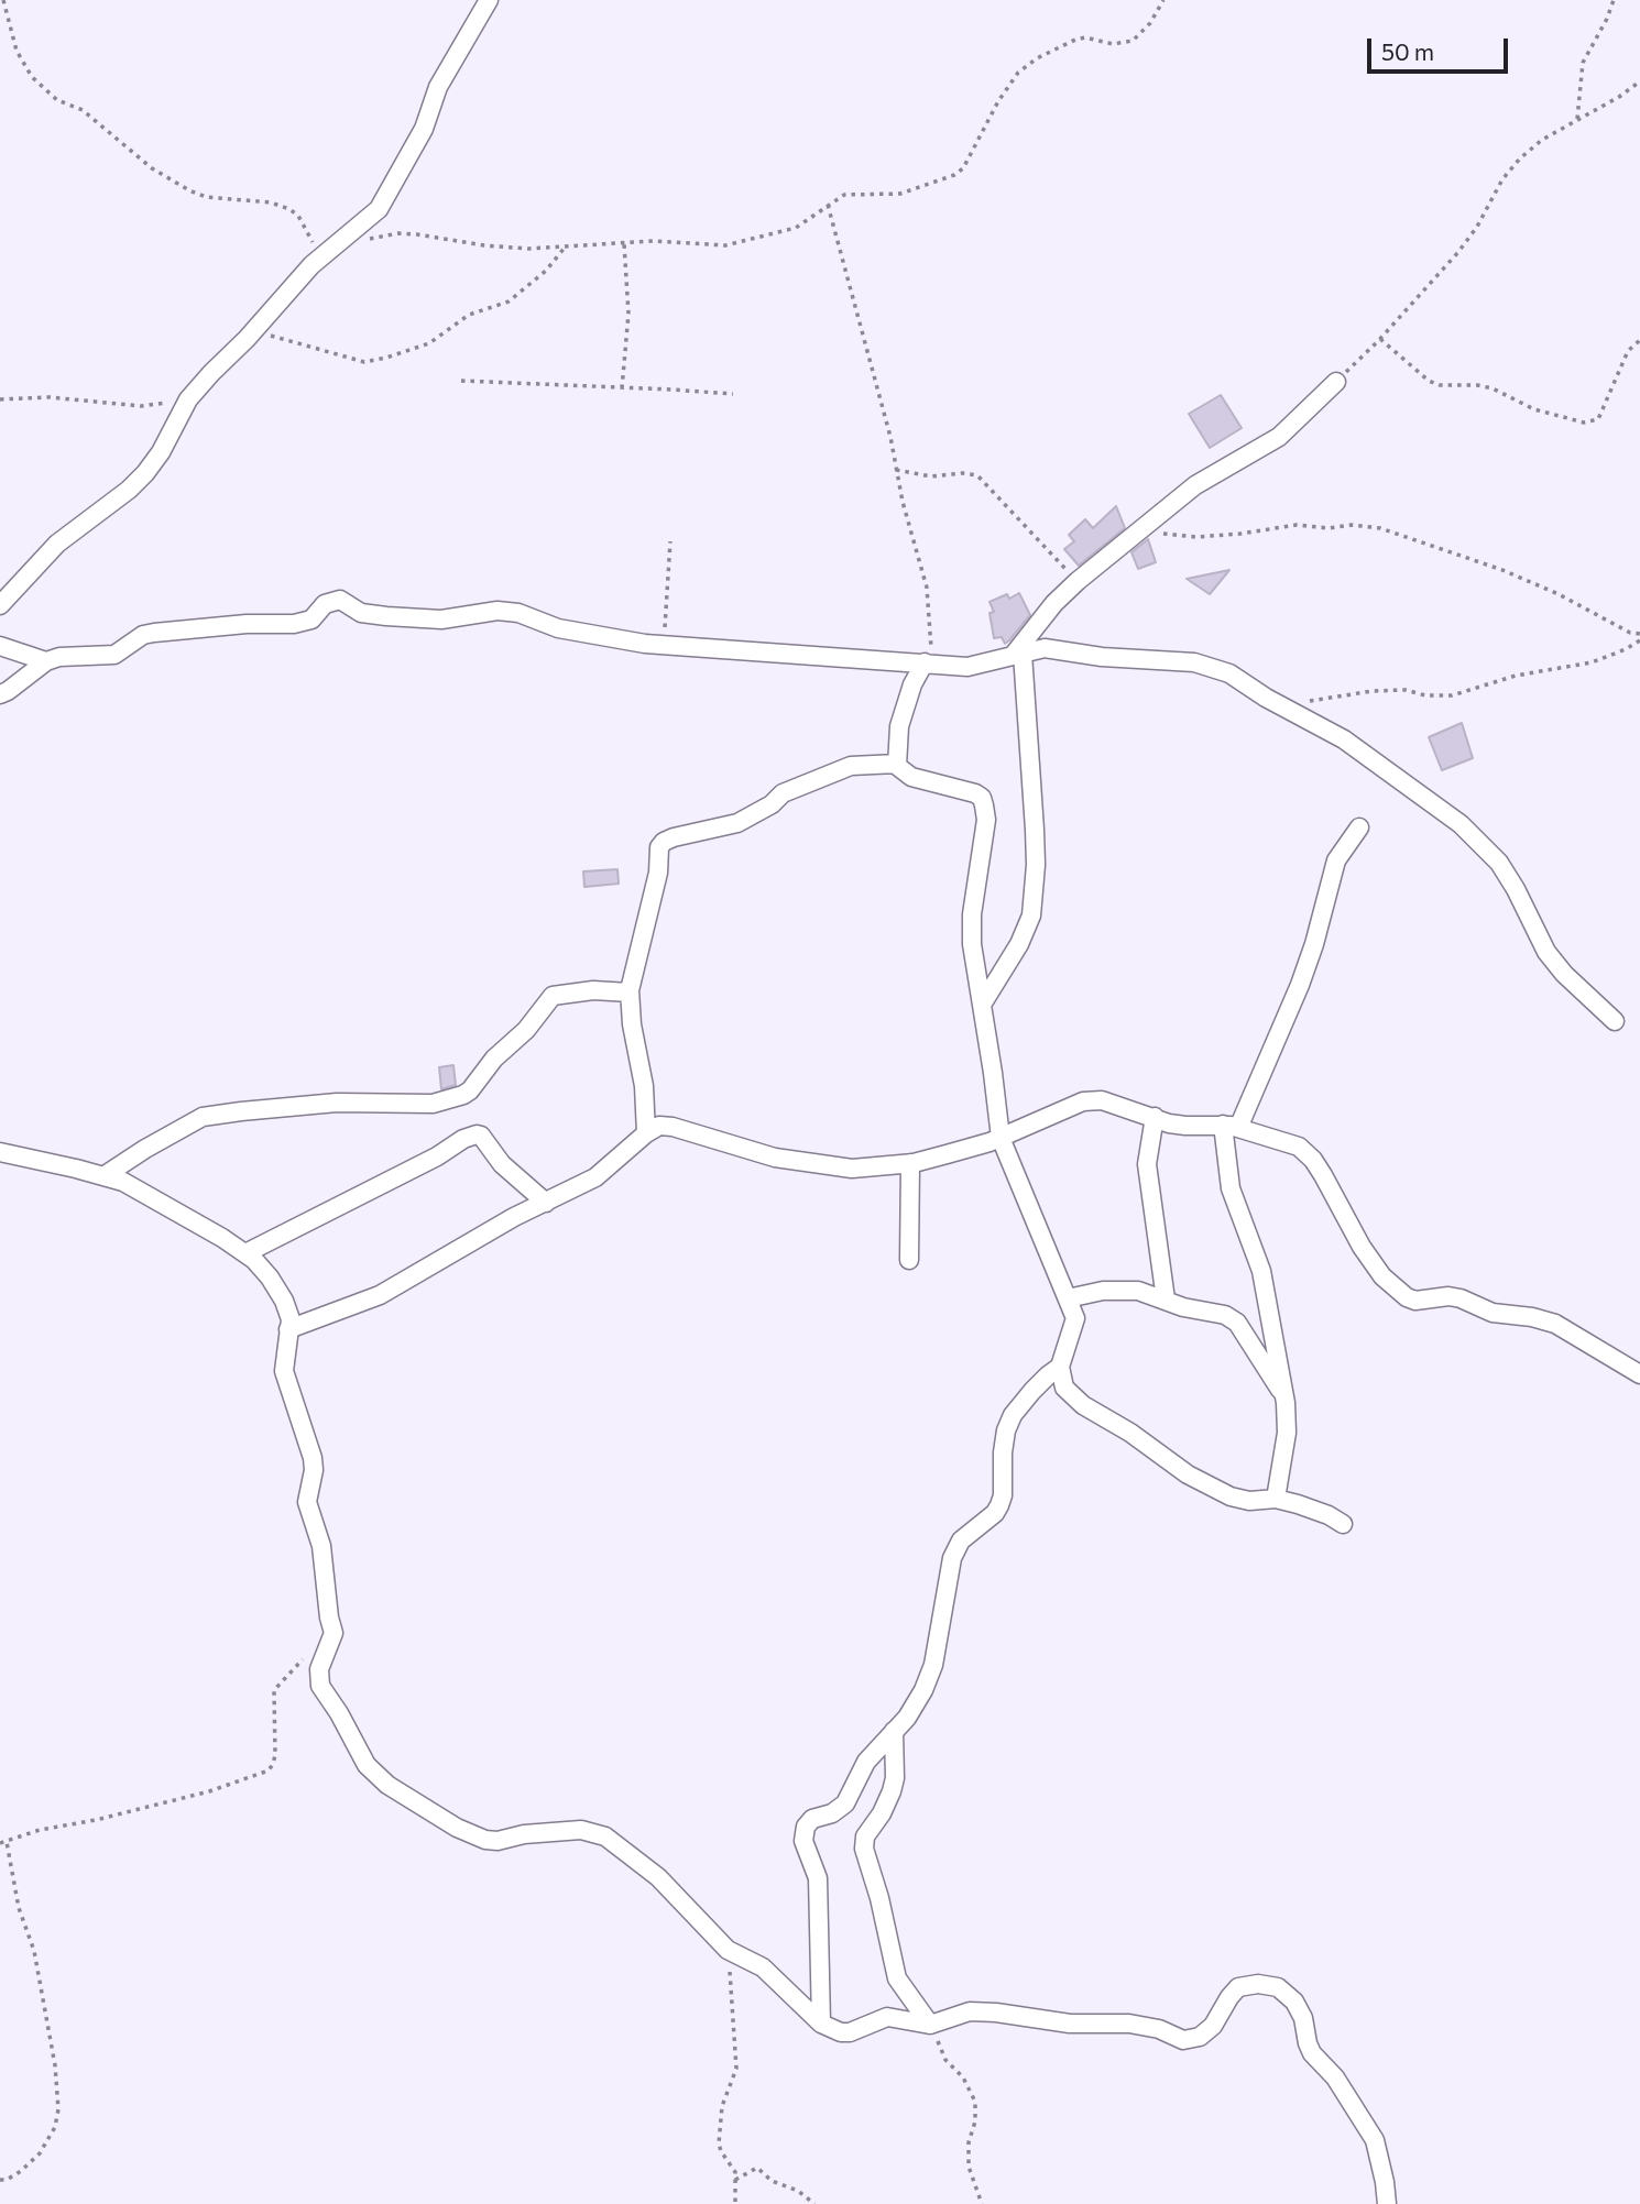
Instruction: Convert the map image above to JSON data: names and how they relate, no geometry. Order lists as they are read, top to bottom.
{
  "scale_bar": "50 m"
}
